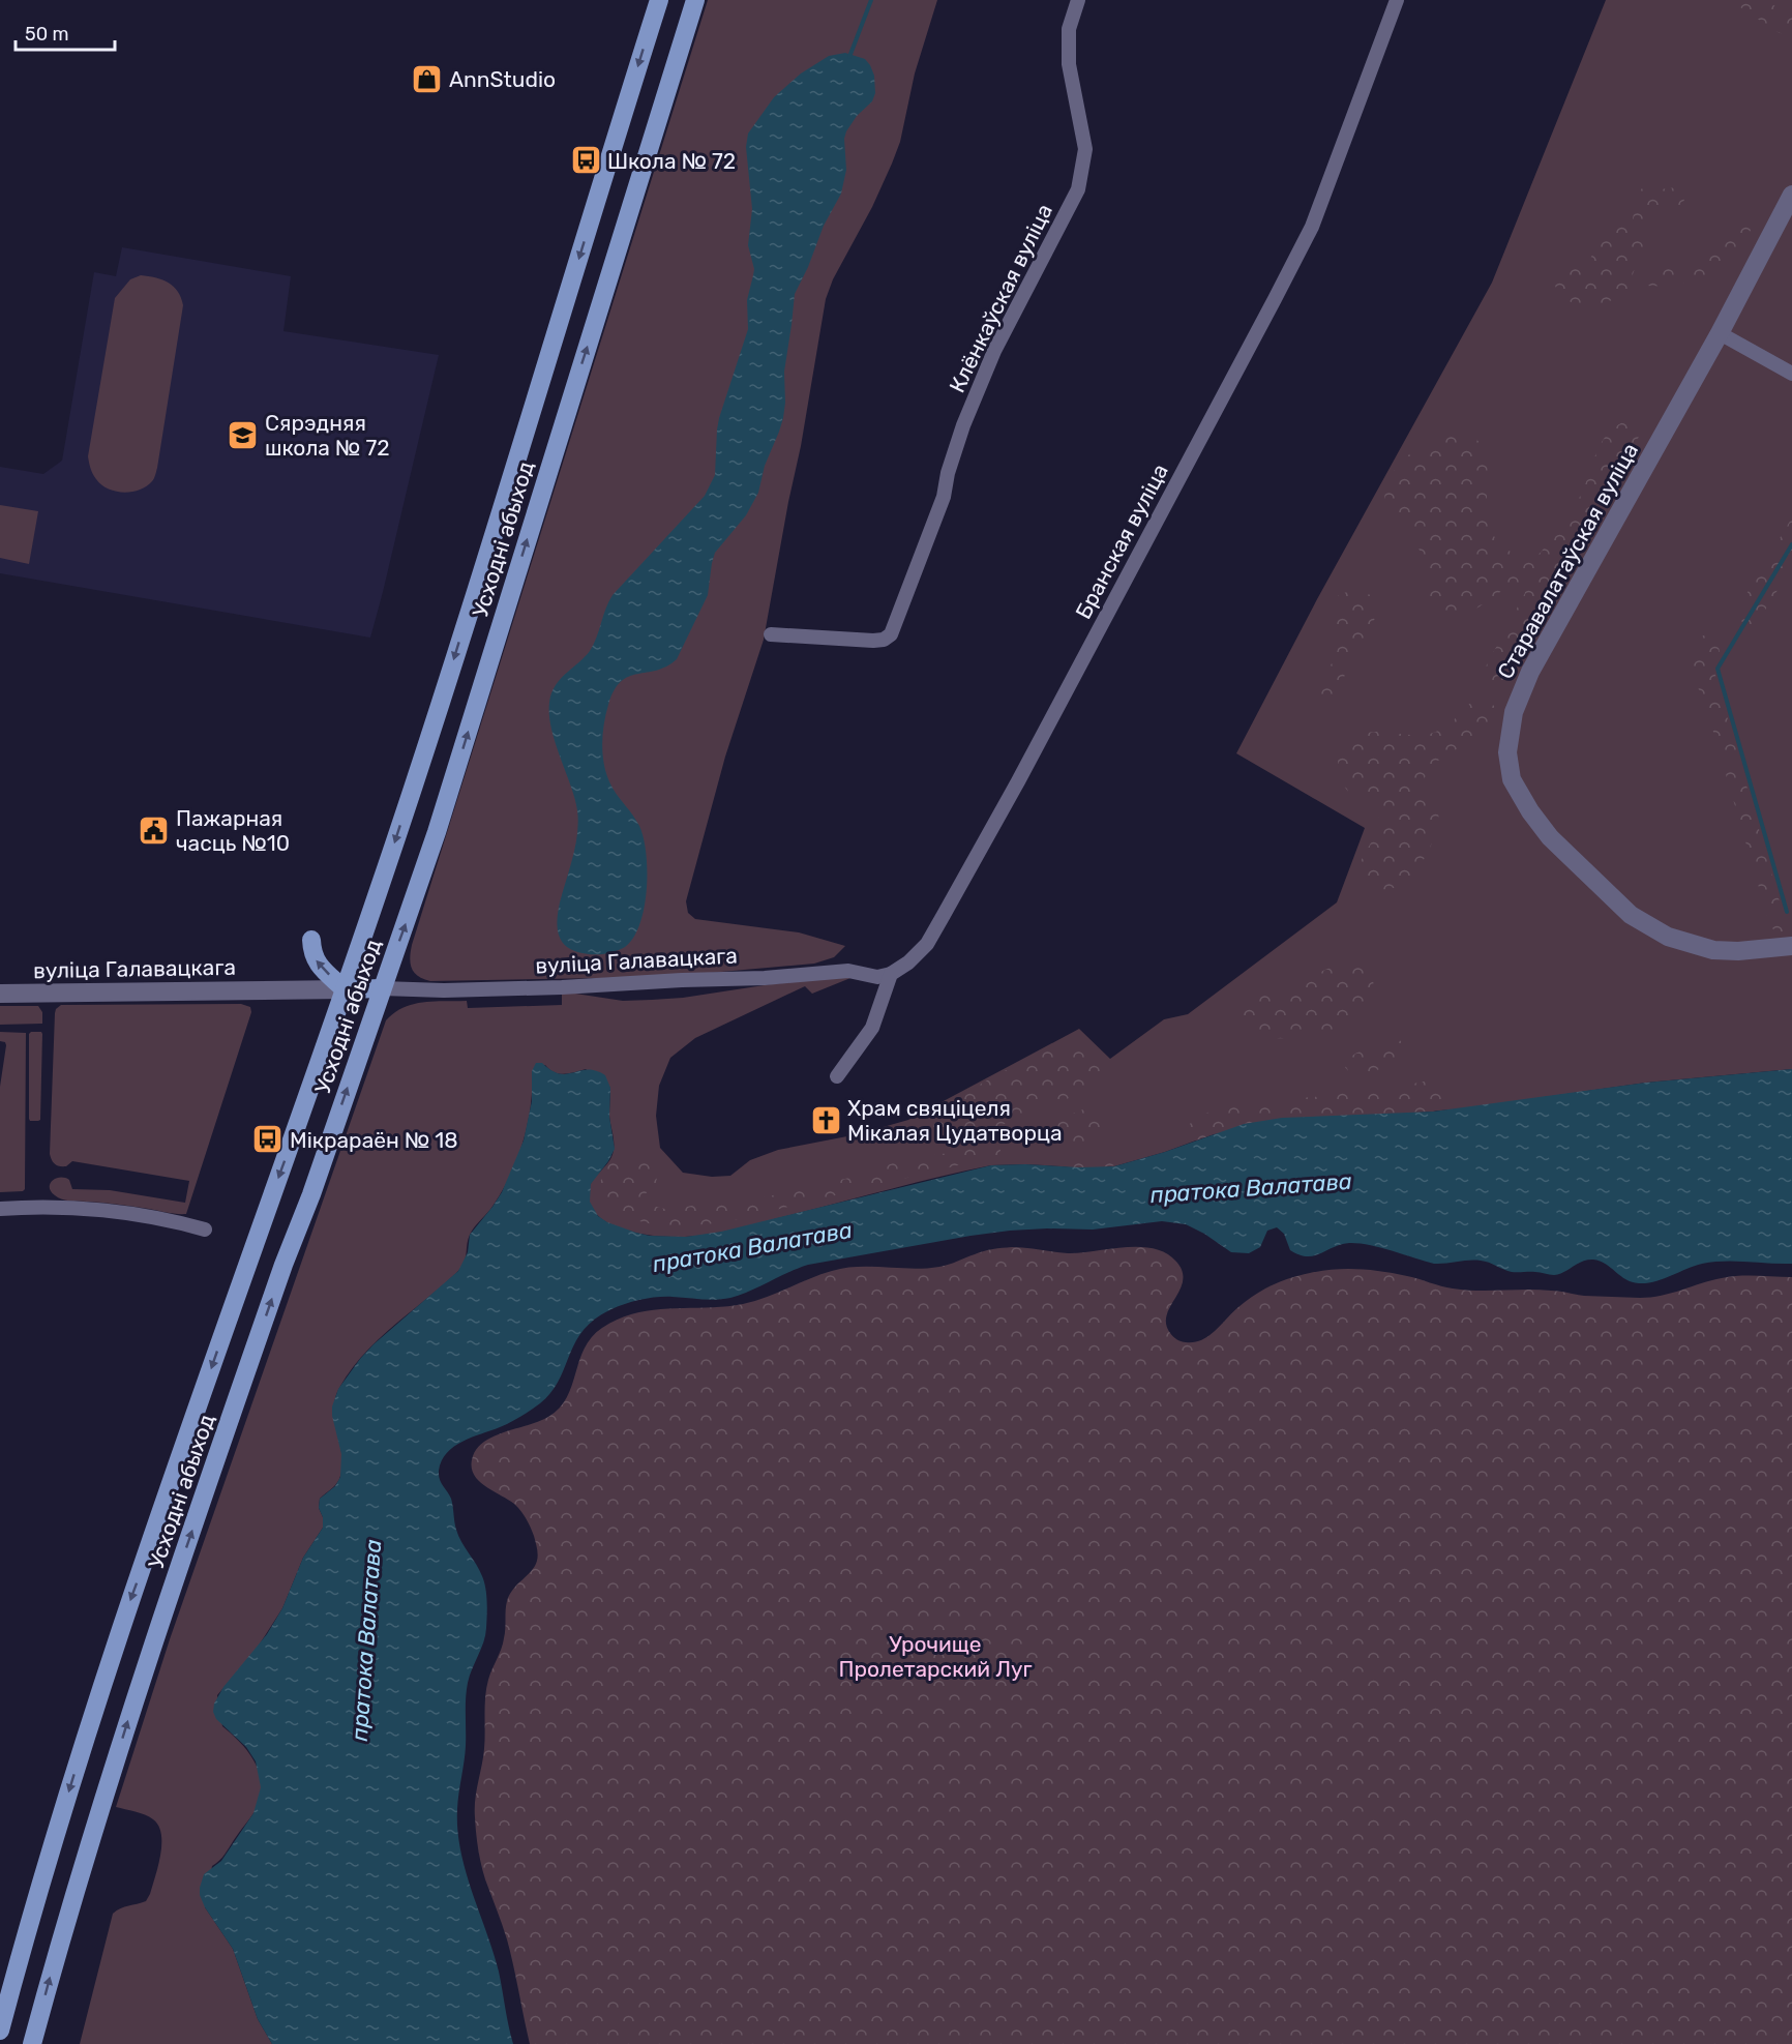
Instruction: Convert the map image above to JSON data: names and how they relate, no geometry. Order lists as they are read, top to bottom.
{
  "streets": {
    "main road": ["Усходні абыход"],
    "street": [
      "Клёнкаўская вуліца",
      "Бранская вуліца",
      "Старавалатаўская вуліца",
      "вуліца Галавацкага"
    ]
  },
  "crossings": [
    ["Усходні абыход", "вуліца Галавацкага"],
    ["Бранская вуліца", "вуліца Галавацкага"]
  ],
  "water": ["пратока Валатава"],
  "parks": ["Урочище Пролетарский Луг"],
  "places": {
    "shop": ["AnnStudio"],
    "bus stop": ["Школа № 72", "Мікрараён № 18"],
    "school or university": ["Сярэдняя школа № 72"],
    "public building": ["Пажарная часць №10"],
    "church": ["Храм свяціцеля Мікалая Цудатворца"]
  },
  "scale_bar": "50 m"
}
